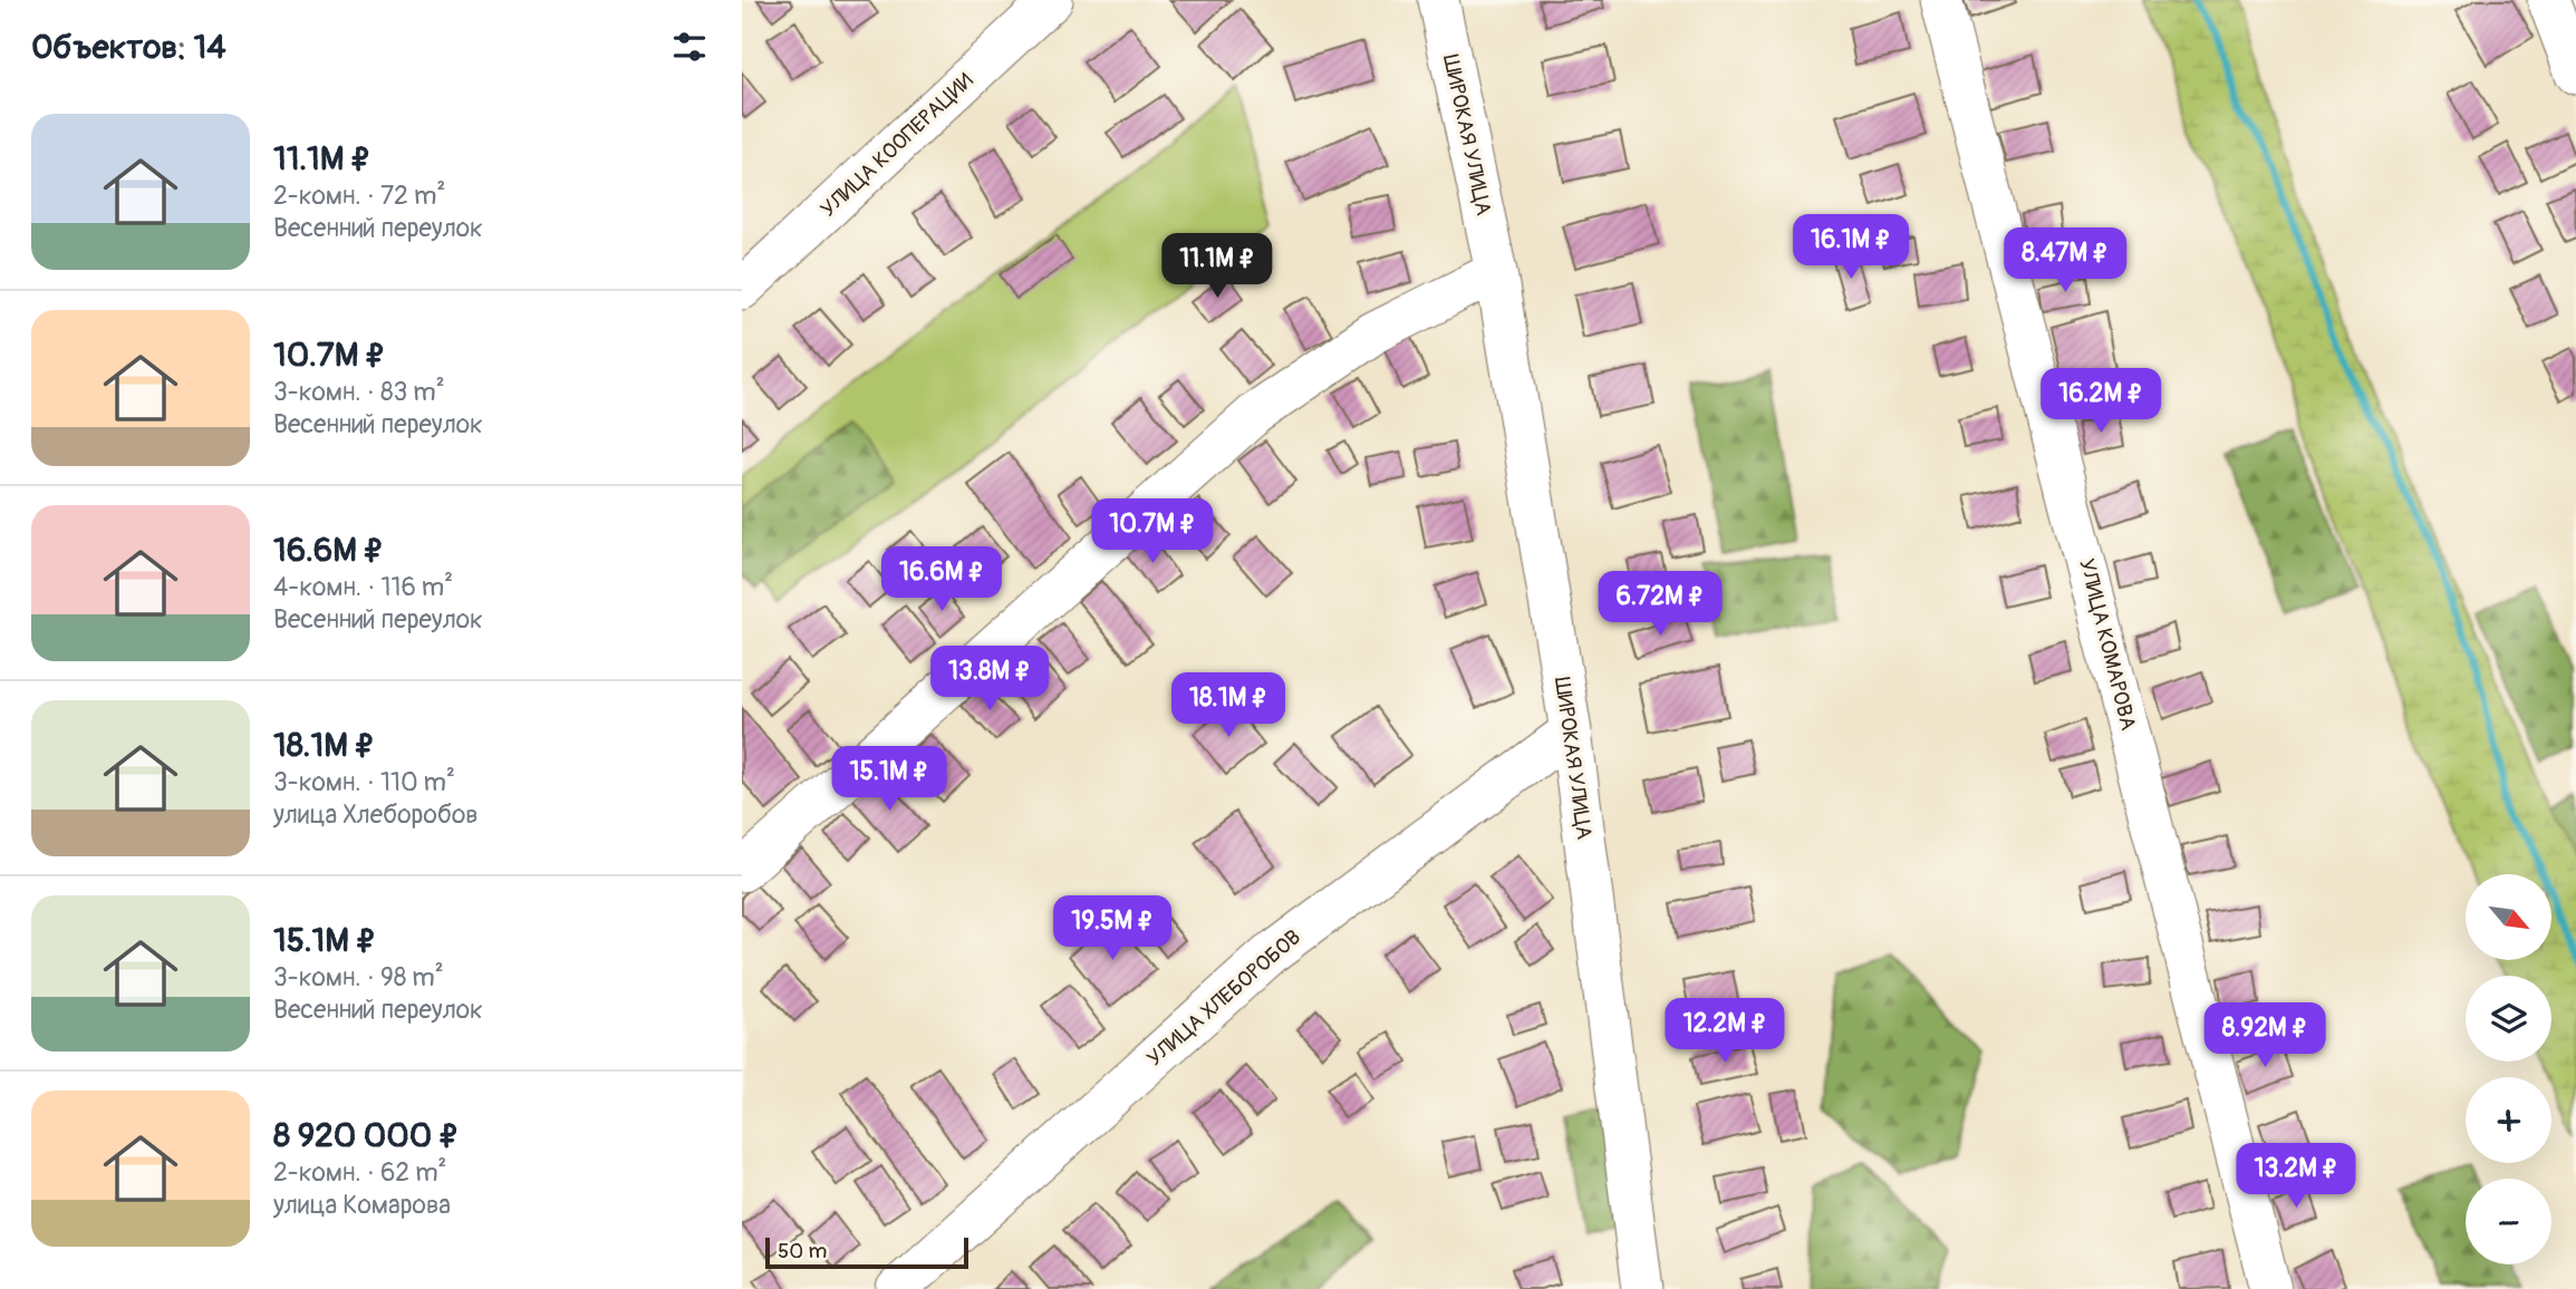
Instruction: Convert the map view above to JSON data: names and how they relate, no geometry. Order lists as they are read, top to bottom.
{
  "streets": {
    "street": [
      "ШИРОКАЯ УЛИЦА",
      "УЛИЦА КООПЕРАЦИИ",
      "УЛИЦА КОМАРОВА",
      "УЛИЦА ХЛЕБОРОБОВ"
    ]
  },
  "crossings": [
    ["ШИРОКАЯ УЛИЦА", "УЛИЦА ХЛЕБОРОБОВ"]
  ],
  "scale_bar": "50 m",
  "north": "bottom right",
  "page": {
    "heading": "Объектов: 14",
    "list": [
      {
        "name": "11.1M ₽",
        "note": "2-комн. · 72 m² · Весенний переулок"
      },
      {
        "name": "10.7M ₽",
        "note": "3-комн. · 83 m² · Весенний переулок"
      },
      {
        "name": "16.6M ₽",
        "note": "4-комн. · 116 m² · Весенний переулок"
      },
      {
        "name": "18.1M ₽",
        "note": "3-комн. · 110 m² · улица Хлеборобов"
      },
      {
        "name": "15.1M ₽",
        "note": "3-комн. · 98 m² · Весенний переулок"
      },
      {
        "name": "8 920 000 ₽",
        "note": "2-комн. · 62 m² · улица Комарова"
      }
    ],
    "price": [
      "16.1M ₽",
      "8.47M ₽",
      "11.1M ₽",
      "16.2M ₽",
      "10.7M ₽",
      "16.6M ₽",
      "6.72M ₽",
      "13.8M ₽",
      "18.1M ₽",
      "15.1M ₽",
      "19.5M ₽",
      "12.2M ₽",
      "8.92M ₽",
      "13.2M ₽"
    ],
    "map_buttons": ["+", "−"],
    "scale": "50 m"
  }
}
